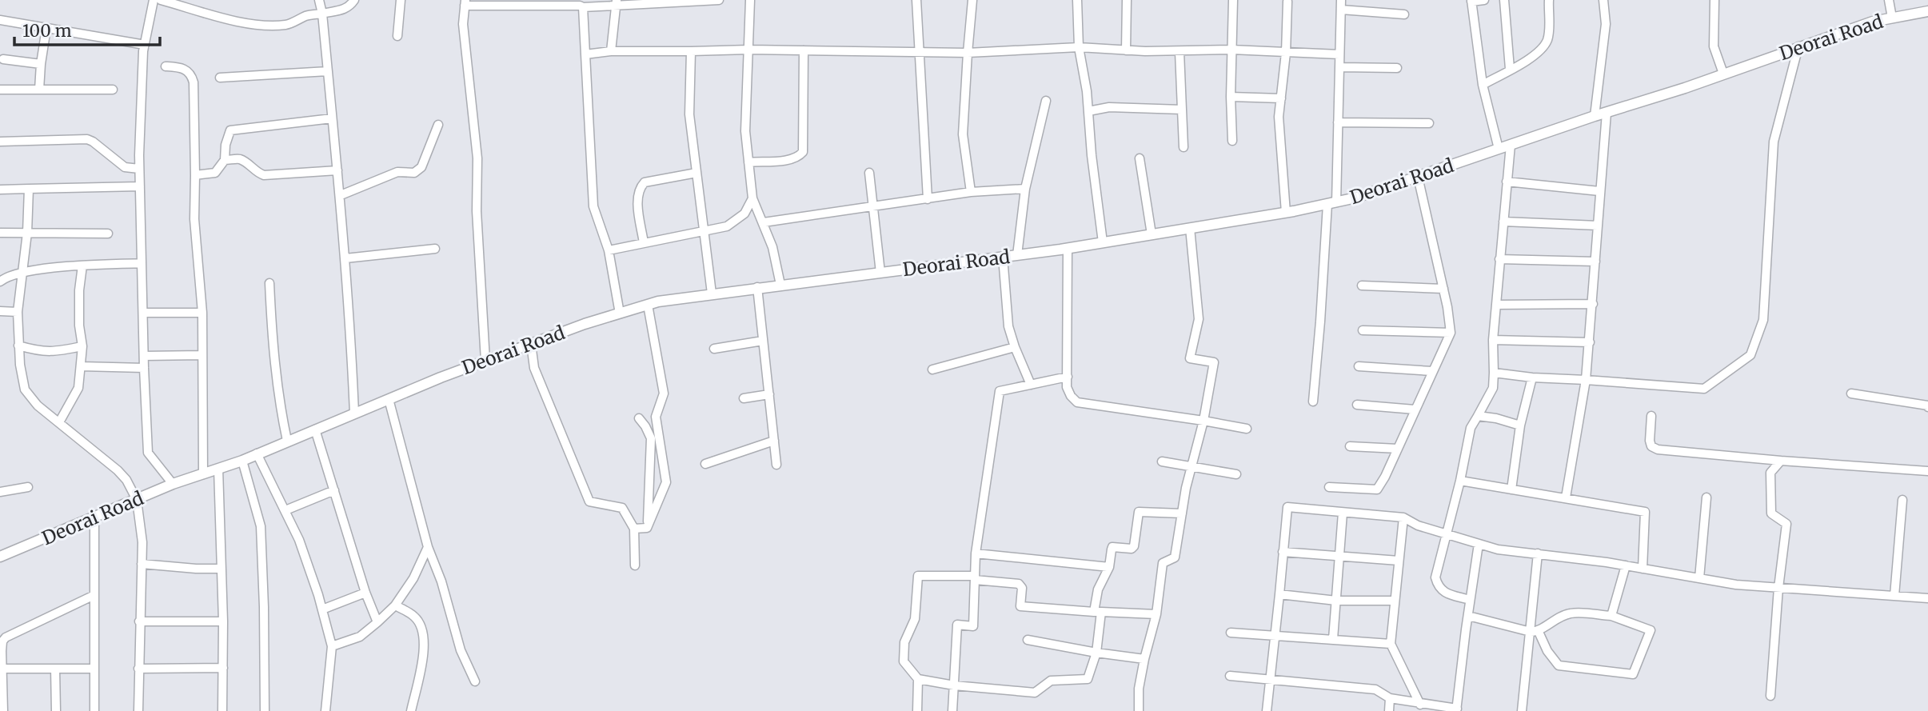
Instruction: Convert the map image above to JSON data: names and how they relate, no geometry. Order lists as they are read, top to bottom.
{
  "streets": {
    "street": ["Deorai Road"]
  },
  "scale_bar": "100 m"
}
